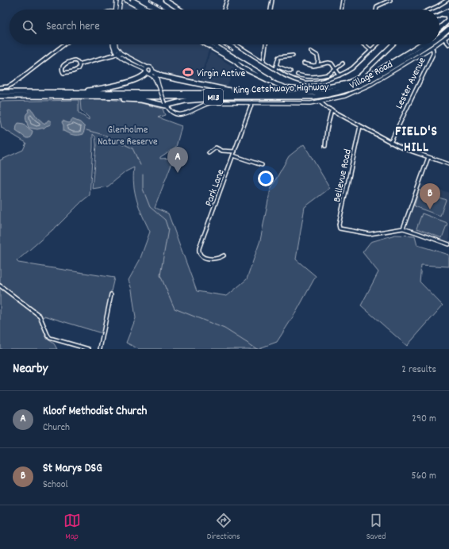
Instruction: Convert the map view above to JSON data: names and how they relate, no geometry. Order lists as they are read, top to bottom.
{
  "streets": {
    "highway": ["King Cetshwayo Highway", "M13"],
    "street": [
      "Village Road",
      "Lester Avenue",
      "Bellevue Road",
      "Park Lane"
    ]
  },
  "crossings": [
    ["Village Road", "Lester Avenue"],
    ["Village Road", "Park Lane"]
  ],
  "districts": ["FIELD'S HILL"],
  "parks": ["Glenholme Nature Reserve"],
  "places": {
    "sports": ["Virgin Active"]
  },
  "page": {
    "search": "Search here",
    "pins": ["A", "B"],
    "heading": ["Nearby", "2 results"],
    "list": [
      {
        "mark": "A",
        "name": "Kloof Methodist Church",
        "note": "Church",
        "value": "290 m"
      },
      {
        "mark": "B",
        "name": "St Marys DSG",
        "note": "School",
        "value": "560 m"
      }
    ],
    "nav": ["Map", "Directions", "Saved"]
  }
}
